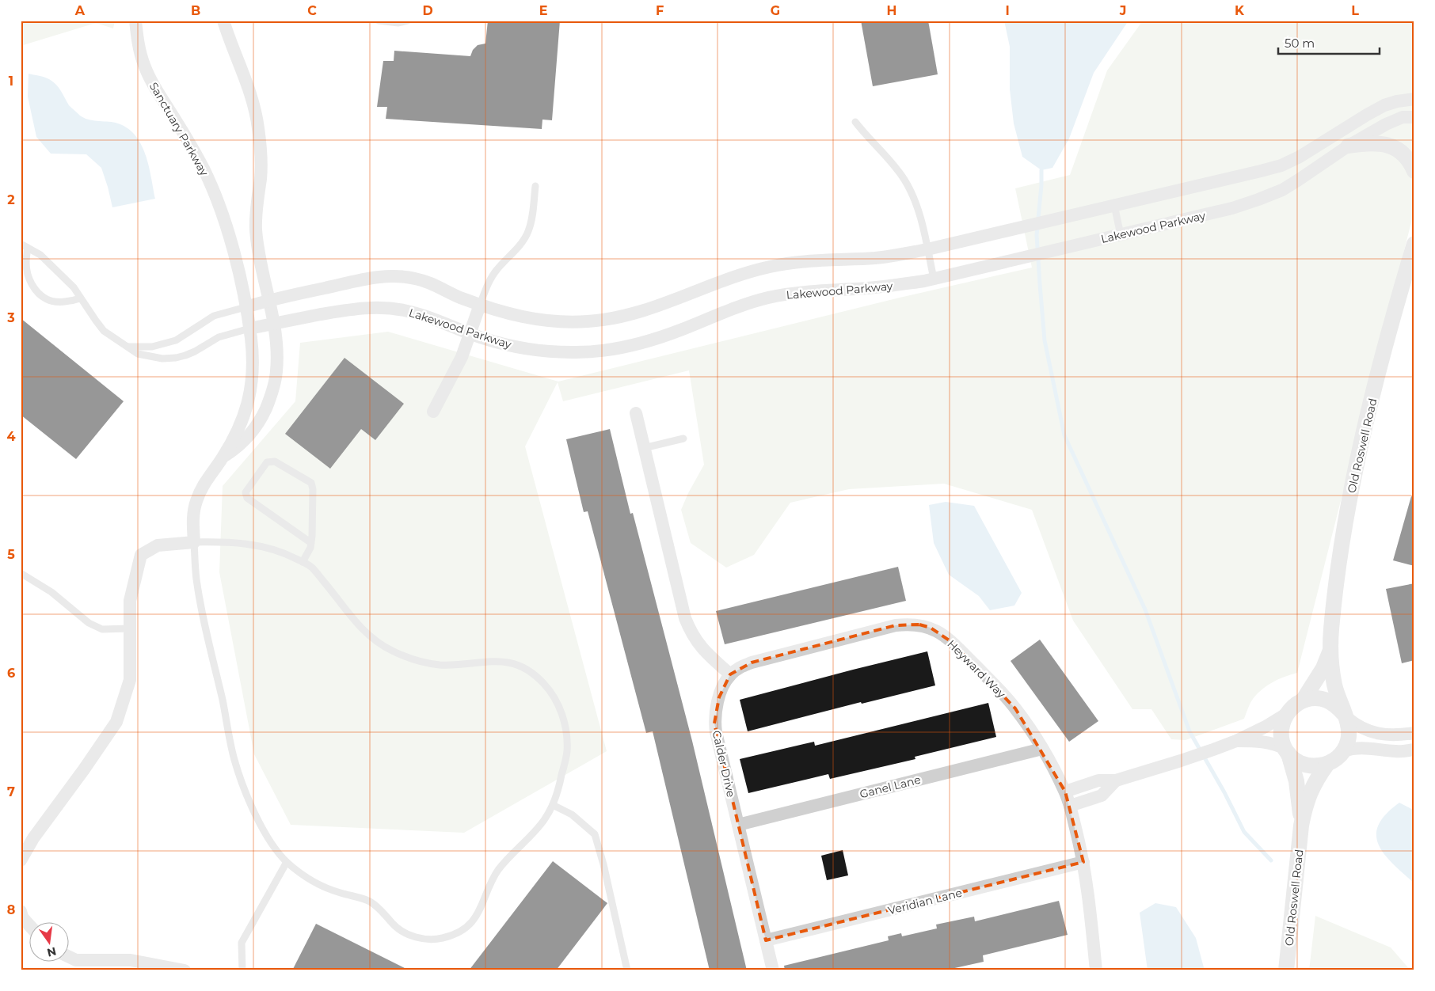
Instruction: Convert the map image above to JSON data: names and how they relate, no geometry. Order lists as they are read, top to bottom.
{
  "streets": {
    "street": [
      "Sanctuary Parkway",
      "Lakewood Parkway",
      "Old Roswell Road",
      "Heyward Way",
      "Calder Drive",
      "Ganel Lane",
      "Veridian Lane"
    ]
  },
  "crossings": [
    ["Sanctuary Parkway", "Lakewood Parkway"],
    ["Heyward Way", "Calder Drive"],
    ["Heyward Way", "Ganel Lane"],
    ["Heyward Way", "Veridian Lane"],
    ["Calder Drive", "Ganel Lane"],
    ["Calder Drive", "Veridian Lane"]
  ],
  "scale_bar": "50 m",
  "north": "bottom",
  "grid": {
    "columns": [
      "A",
      "B",
      "C",
      "D",
      "E",
      "F",
      "G",
      "H",
      "I",
      "J",
      "K",
      "L"
    ],
    "rows": [
      "1",
      "2",
      "3",
      "4",
      "5",
      "6",
      "7",
      "8"
    ]
  }
}
